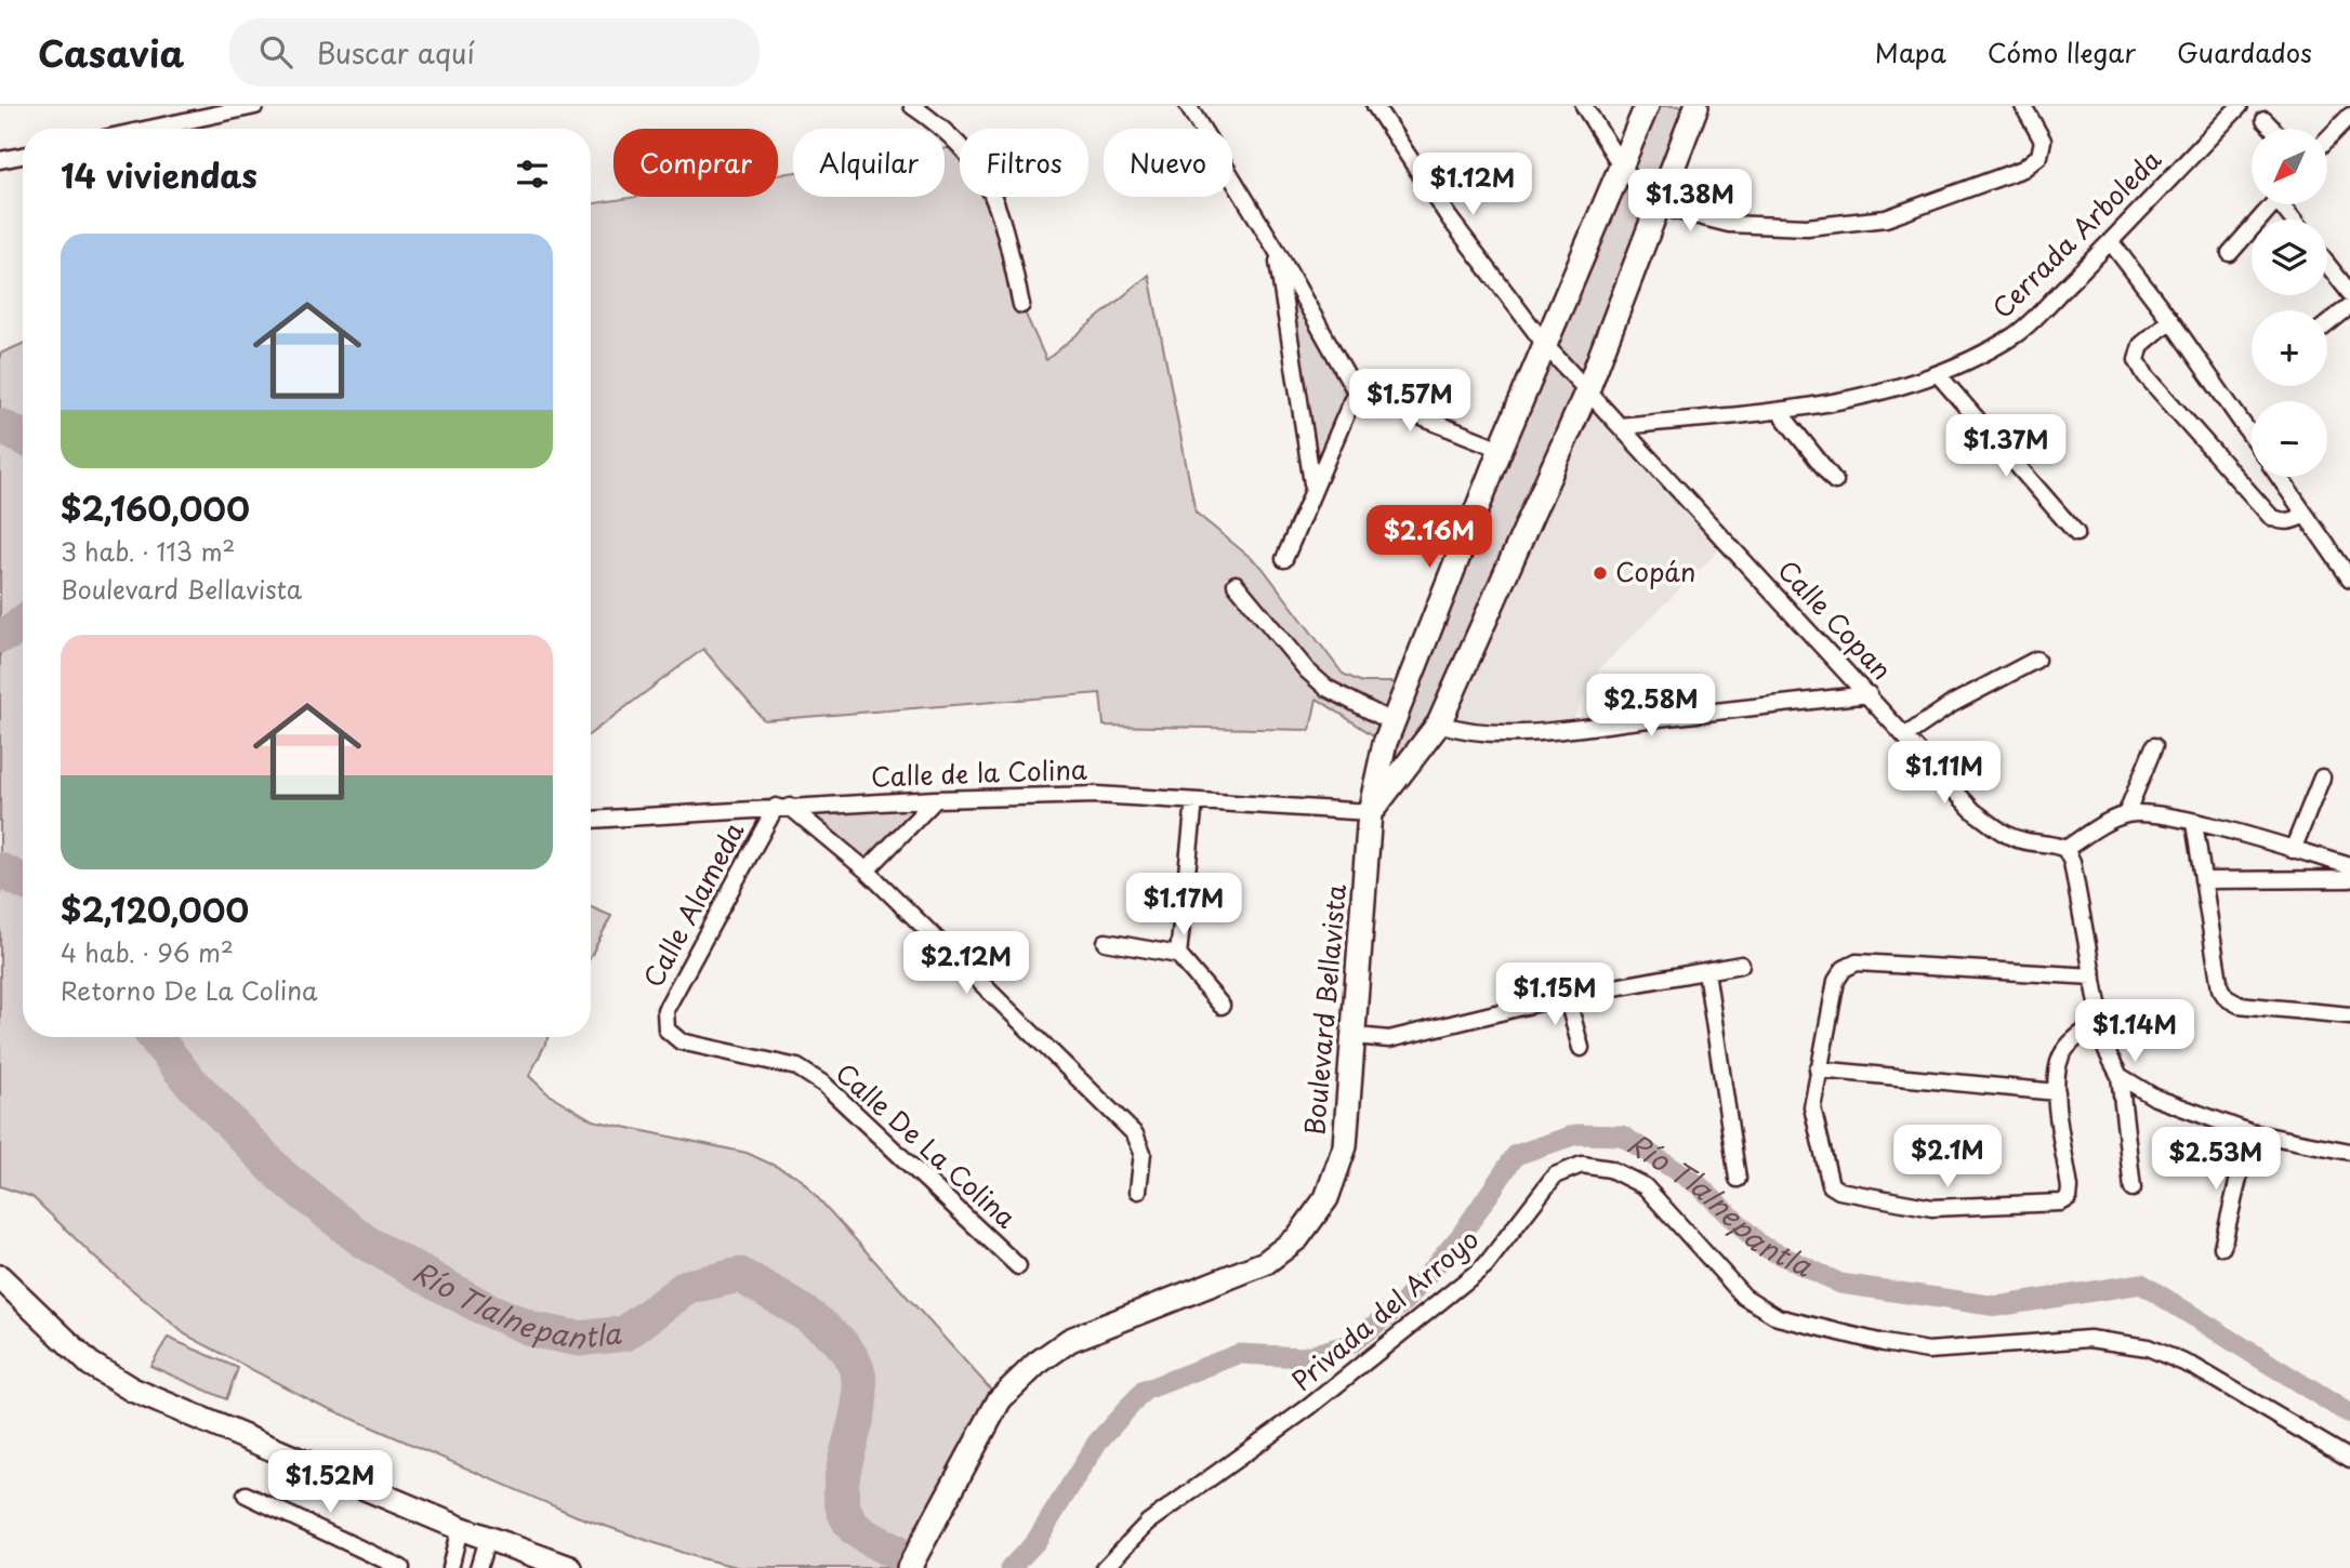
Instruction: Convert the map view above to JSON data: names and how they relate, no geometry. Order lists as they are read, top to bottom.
{
  "streets": {
    "main road": ["Boulevard Bellavista"],
    "street": [
      "Cerrada Arboleda",
      "Calle Copan",
      "Calle de la Colina",
      "Calle Alameda",
      "Calle De La Colina",
      "Privada del Arroyo"
    ]
  },
  "crossings": [
    ["Cerrada Arboleda", "Calle Copan"],
    ["Calle Copan", "Boulevard Bellavista"],
    ["Calle de la Colina", "Calle Alameda"],
    ["Calle de la Colina", "Boulevard Bellavista"],
    ["Calle Alameda", "Calle De La Colina"]
  ],
  "water": ["Río Tlalnepantla"],
  "places": ["Copán"],
  "north": "bottom left",
  "page": {
    "header": "Casavia",
    "search": "Buscar aquí",
    "nav": ["Mapa", "Cómo llegar", "Guardados"],
    "map_buttons": ["+", "−"],
    "chip": [
      "Comprar",
      "Alquilar",
      "Filtros",
      "Nuevo"
    ],
    "heading": "14 viviendas",
    "price": [
      "$1.12M",
      "$1.38M",
      "$1.57M",
      "$1.37M",
      "$2.16M",
      "$2.58M",
      "$1.11M",
      "$1.17M",
      "$2.12M",
      "$1.15M",
      "$1.14M",
      "$2.1M",
      "$2.53M",
      "$1.52M"
    ],
    "list": [
      {
        "name": "$2,160,000",
        "note": "3 hab. · 113 m² · Boulevard Bellavista"
      },
      {
        "name": "$2,120,000",
        "note": "4 hab. · 96 m² · Retorno De La Colina"
      }
    ]
  }
}
